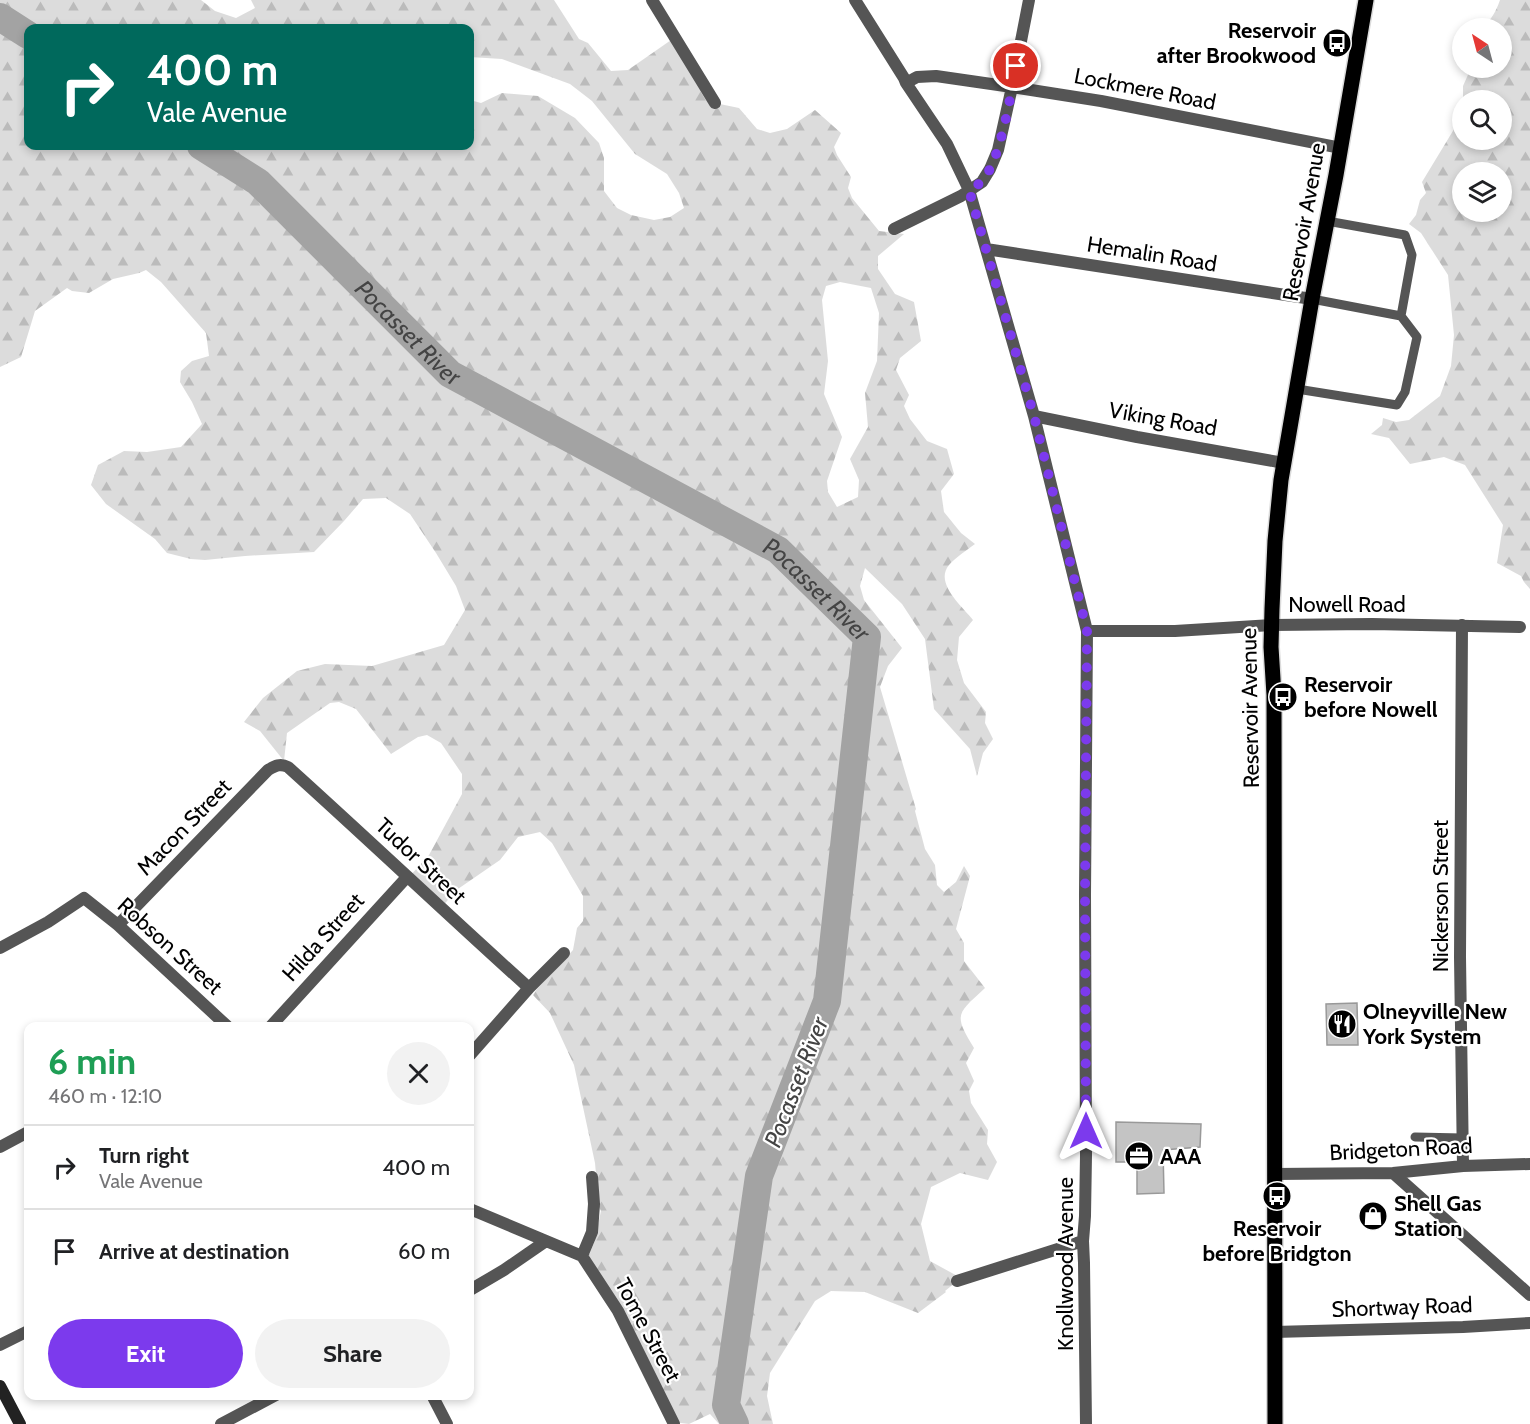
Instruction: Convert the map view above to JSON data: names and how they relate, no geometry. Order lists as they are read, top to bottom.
{
  "streets": {
    "main road": ["Reservoir Avenue"],
    "street": [
      "Lockmere Road",
      "Hemalin Road",
      "Viking Road",
      "Nowell Road",
      "Macon Street",
      "Tudor Street",
      "Nickerson Street",
      "Hilda Street",
      "Robson Street",
      "Bridgeton Road",
      "Knollwood Avenue",
      "Shortway Road",
      "Tome Street"
    ]
  },
  "crossings": [
    ["Lockmere Road", "Reservoir Avenue"],
    ["Lockmere Road", "Knollwood Avenue"],
    ["Reservoir Avenue", "Hemalin Road"],
    ["Reservoir Avenue", "Viking Road"],
    ["Reservoir Avenue", "Nowell Road"],
    ["Reservoir Avenue", "Bridgeton Road"],
    ["Reservoir Avenue", "Shortway Road"],
    ["Hemalin Road", "Knollwood Avenue"],
    ["Viking Road", "Knollwood Avenue"],
    ["Nowell Road", "Nickerson Street"],
    ["Nowell Road", "Knollwood Avenue"],
    ["Macon Street", "Tudor Street"],
    ["Macon Street", "Robson Street"],
    ["Tudor Street", "Hilda Street"],
    ["Nickerson Street", "Bridgeton Road"]
  ],
  "water": ["Pocasset River"],
  "places": {
    "bus stop": ["Reservoir after Brookwood", "Reservoir before Nowell", "Reservoir before Bridgton"],
    "restaurant": ["Olneyville New York System"],
    "office": ["AAA"],
    "shop": ["Shell Gas Station"]
  },
  "north": "top left",
  "page": {
    "turn": ["400 m", "Vale Avenue"],
    "heading": ["6 min", "460 m · 12:10"],
    "list": [
      {
        "name": "Turn right",
        "note": "Vale Avenue",
        "value": "400 m"
      },
      {
        "name": "Arrive at destination",
        "value": "60 m"
      }
    ],
    "buttons": ["Exit", "Share"]
  }
}
